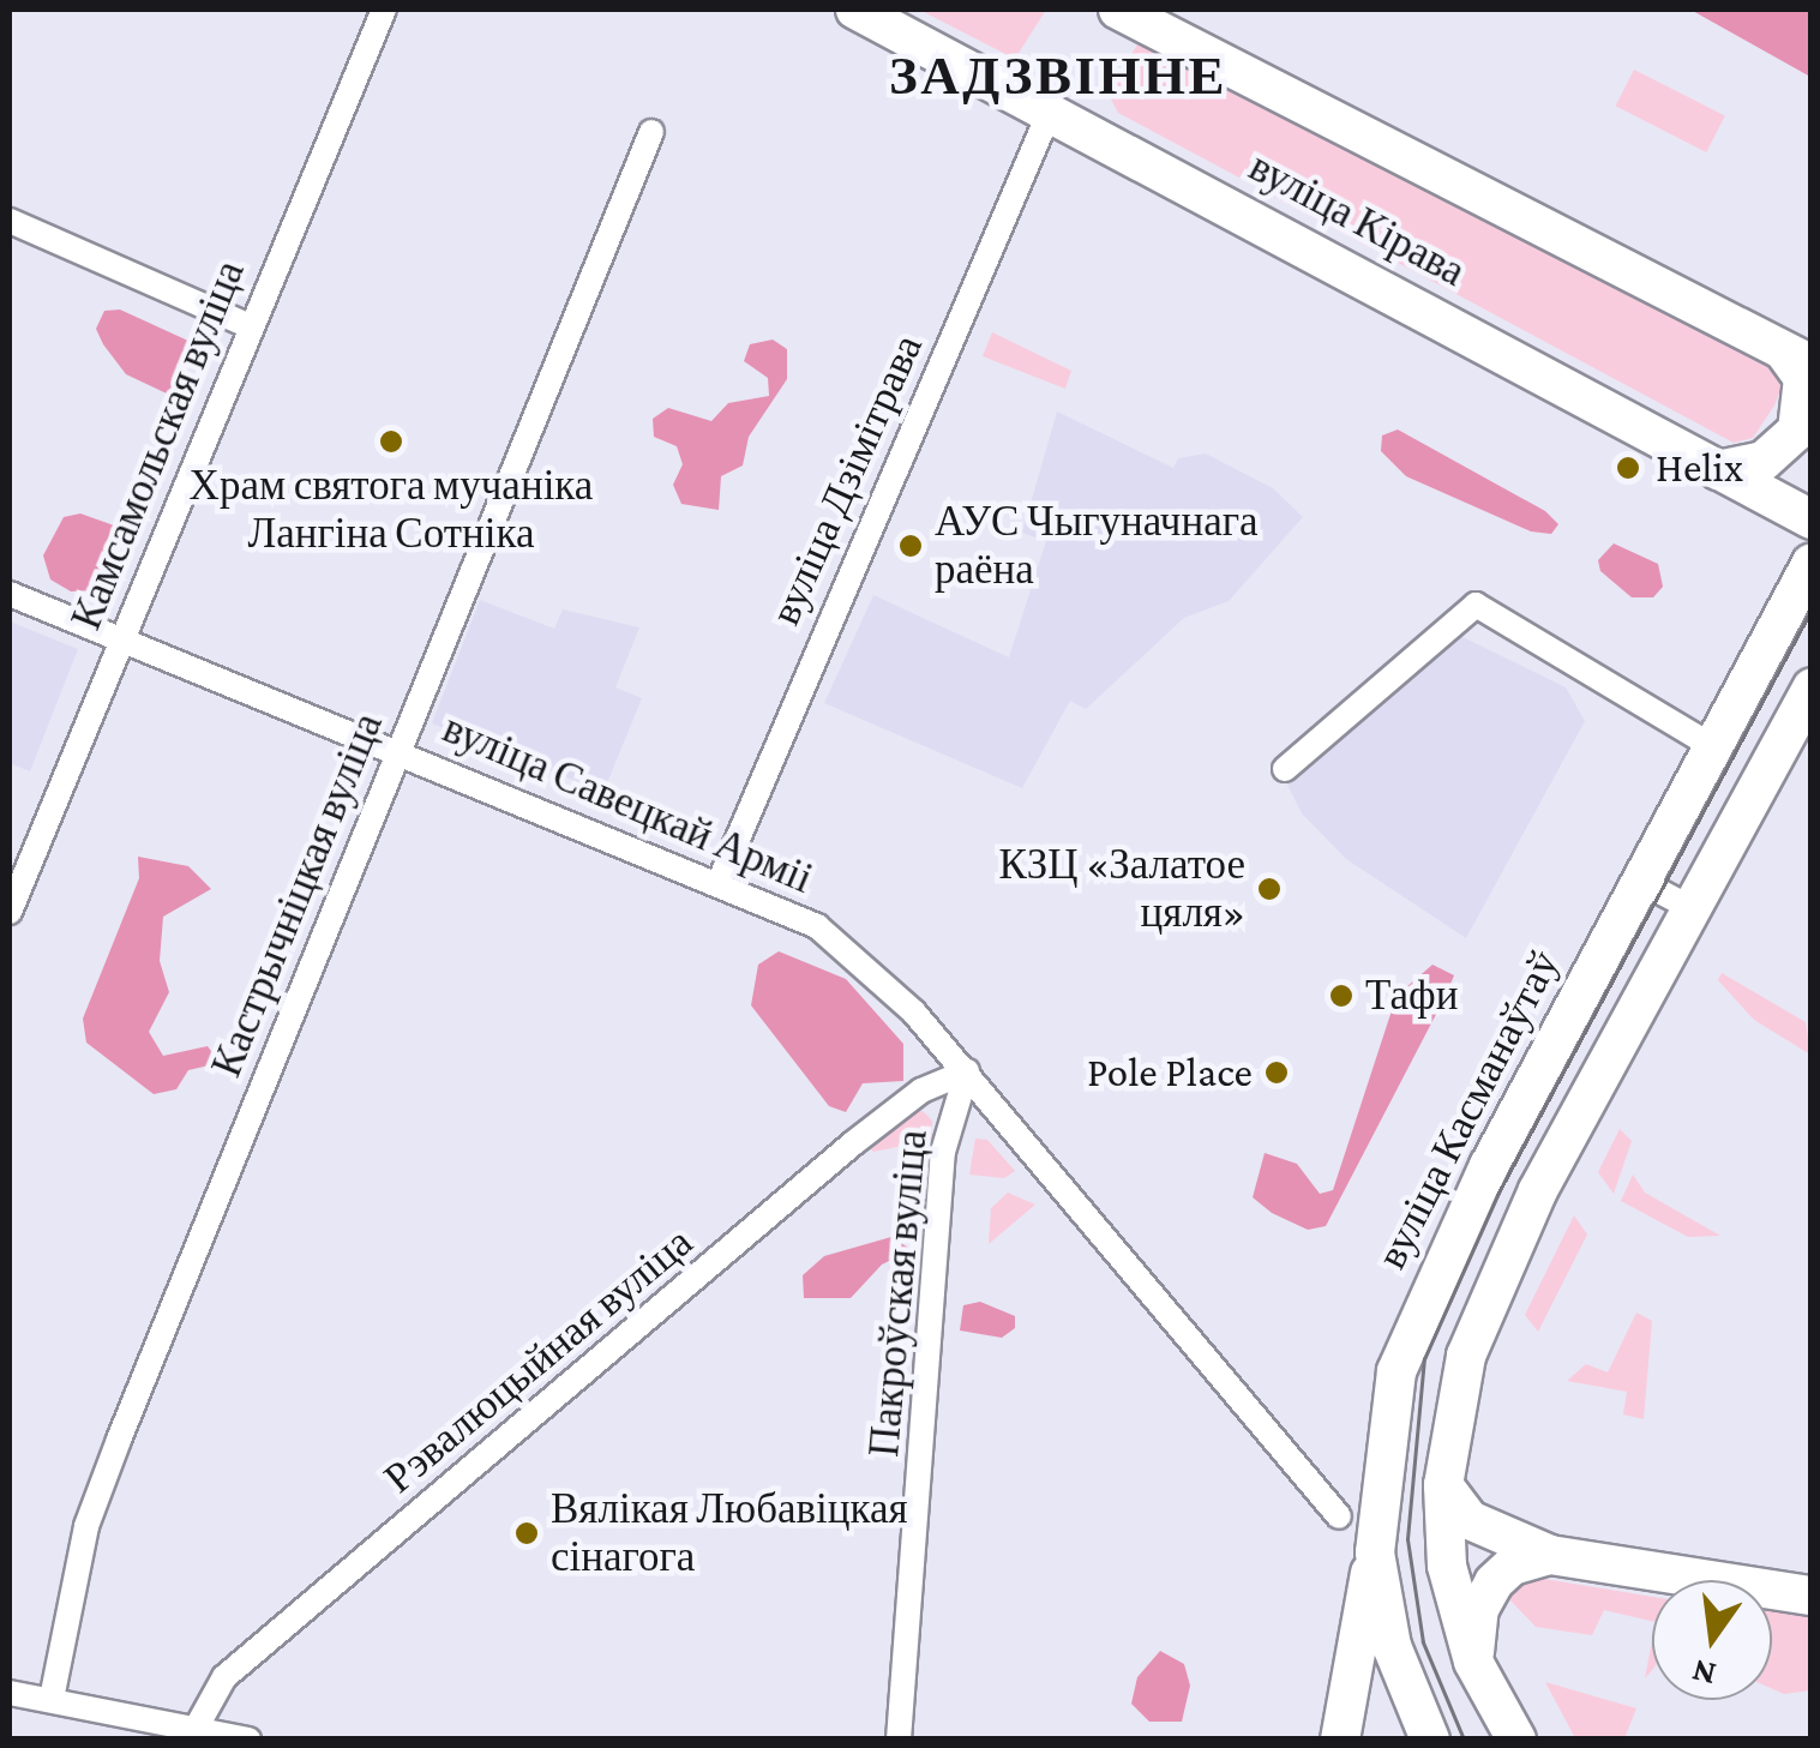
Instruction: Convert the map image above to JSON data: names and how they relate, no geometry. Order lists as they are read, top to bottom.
{
  "streets": {
    "main road": ["вуліца Кірава", "вуліца Касманаўтаў"],
    "street": [
      "Камсамольская вуліца",
      "вуліца Дзімітрава",
      "вуліца Савецкай Арміі",
      "Кастрычніцкая вуліца",
      "Пакроўская вуліца",
      "Рэвалюцыйная вуліца"
    ]
  },
  "crossings": [
    ["вуліца Кірава", "вуліца Дзімітрава"],
    ["Камсамольская вуліца", "вуліца Савецкай Арміі"],
    ["вуліца Дзімітрава", "вуліца Савецкай Арміі"],
    ["вуліца Савецкай Арміі", "Кастрычніцкая вуліца"],
    ["вуліца Савецкай Арміі", "вуліца Касманаўтаў"],
    ["вуліца Савецкай Арміі", "Пакроўская вуліца"],
    ["вуліца Савецкай Арміі", "Рэвалюцыйная вуліца"],
    ["Пакроўская вуліца", "Рэвалюцыйная вуліца"]
  ],
  "districts": ["ЗАДЗВІННЕ"],
  "places": [
    "Храм святога мучаніка Лангіна Сотніка",
    "Helix",
    "АУС Чыгуначнага раёна",
    "КЗЦ «Залатое цяля»",
    "Тафи",
    "Pole Place",
    "Вялікая Любавіцкая сінагога"
  ],
  "north": "bottom"
}
